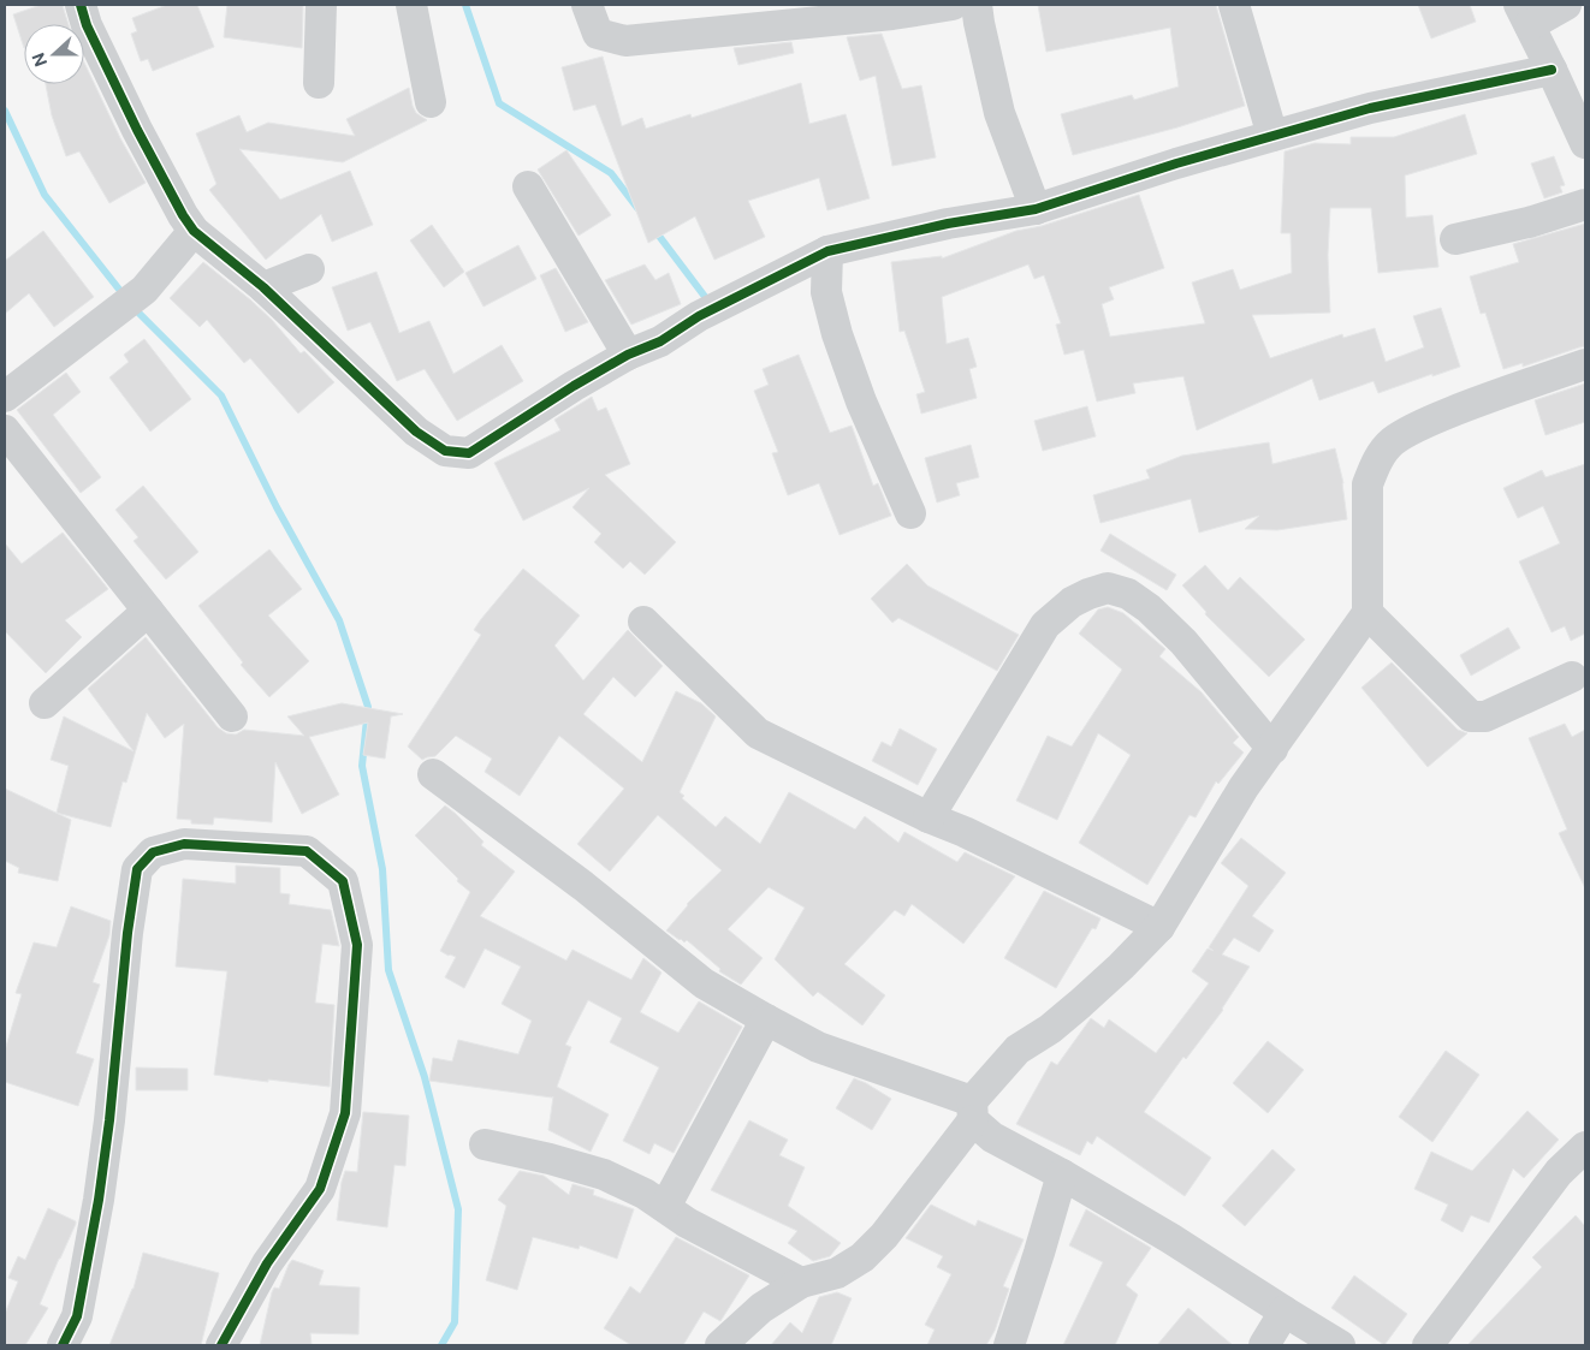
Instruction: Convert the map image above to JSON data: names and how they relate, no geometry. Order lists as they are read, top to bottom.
{
  "north": "left"
}
